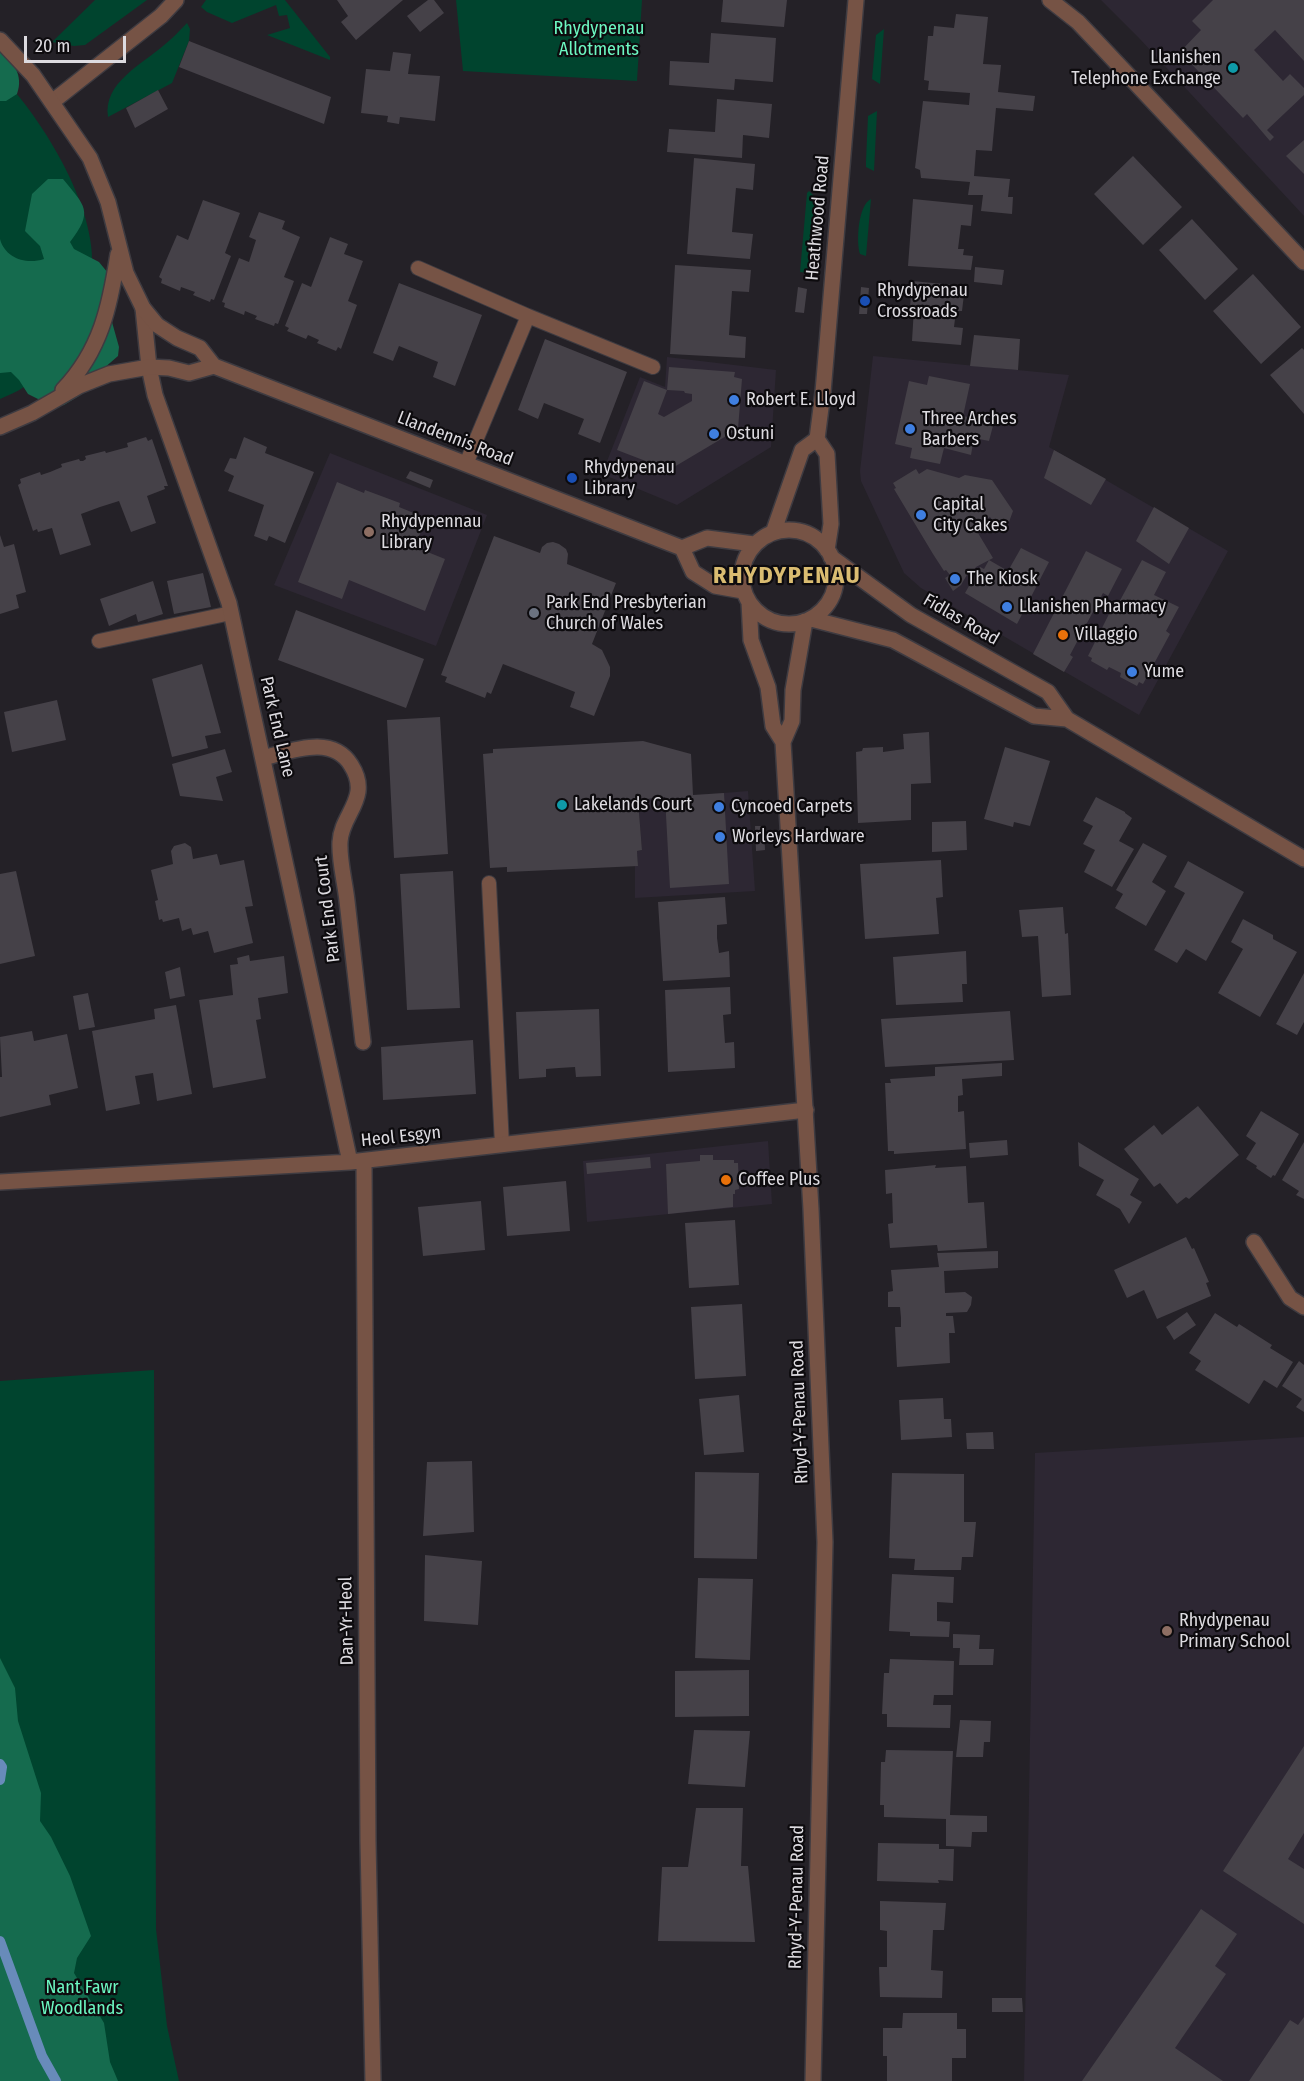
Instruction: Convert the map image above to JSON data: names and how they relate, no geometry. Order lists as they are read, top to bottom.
{
  "streets": {
    "street": [
      "Heathwood Road",
      "Llandennis Road",
      "Fidlas Road",
      "Park End Lane",
      "Park End Court",
      "Heol Esgyn",
      "Rhyd-Y-Penau Road",
      "Dan-Yr-Heol"
    ]
  },
  "crossings": [
    ["Heathwood Road", "Fidlas Road"],
    ["Heathwood Road", "Rhyd-Y-Penau Road"],
    ["Llandennis Road", "Park End Lane"],
    ["Fidlas Road", "Rhyd-Y-Penau Road"],
    ["Park End Lane", "Park End Court"],
    ["Park End Lane", "Heol Esgyn"],
    ["Park End Lane", "Dan-Yr-Heol"],
    ["Heol Esgyn", "Rhyd-Y-Penau Road"],
    ["Heol Esgyn", "Dan-Yr-Heol"]
  ],
  "districts": ["RHYDYPENAU"],
  "parks": ["Rhydypenau Allotments", "Nant Fawr Woodlands"],
  "places": [
    "Llanishen Telephone Exchange",
    "Rhydypenau Crossroads",
    "Robert E. Lloyd",
    "Three Arches Barbers",
    "Ostuni",
    "Rhydypenau Library",
    "Capital City Cakes",
    "Rhydypennau Library",
    "The Kiosk",
    "Llanishen Pharmacy",
    "Park End Presbyterian Church of Wales",
    "Villaggio",
    "Yume",
    "Lakelands Court",
    "Cyncoed Carpets",
    "Worleys Hardware",
    "Coffee Plus",
    "Rhydypenau Primary School"
  ],
  "scale_bar": "20 m"
}
